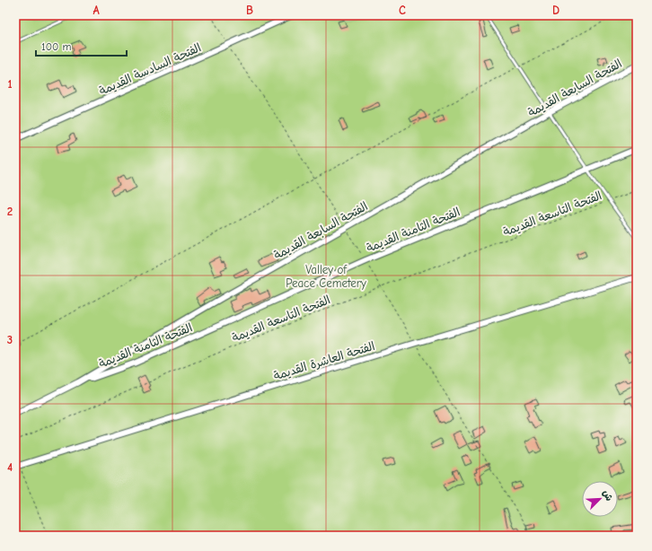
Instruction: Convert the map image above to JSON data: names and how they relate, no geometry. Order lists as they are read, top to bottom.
{
  "streets": {
    "street": [
      "الفتحة السادسة القديمة",
      "الفتحة السابعة القديمة",
      "الفتحة الثامنة القديمة",
      "الفتحة العاشرة القديمة"
    ],
    "path": ["الفتحة التاسعة القديمة"]
  },
  "crossings": [
    ["الفتحة السابعة القديمة", "الفتحة الثامنة القديمة"]
  ],
  "parks": ["Valley of Peace Cemetery"],
  "scale_bar": "100 m",
  "north": "top right",
  "grid": {
    "columns": [
      "A",
      "B",
      "C",
      "D"
    ],
    "rows": [
      "1",
      "2",
      "3",
      "4"
    ]
  }
}
